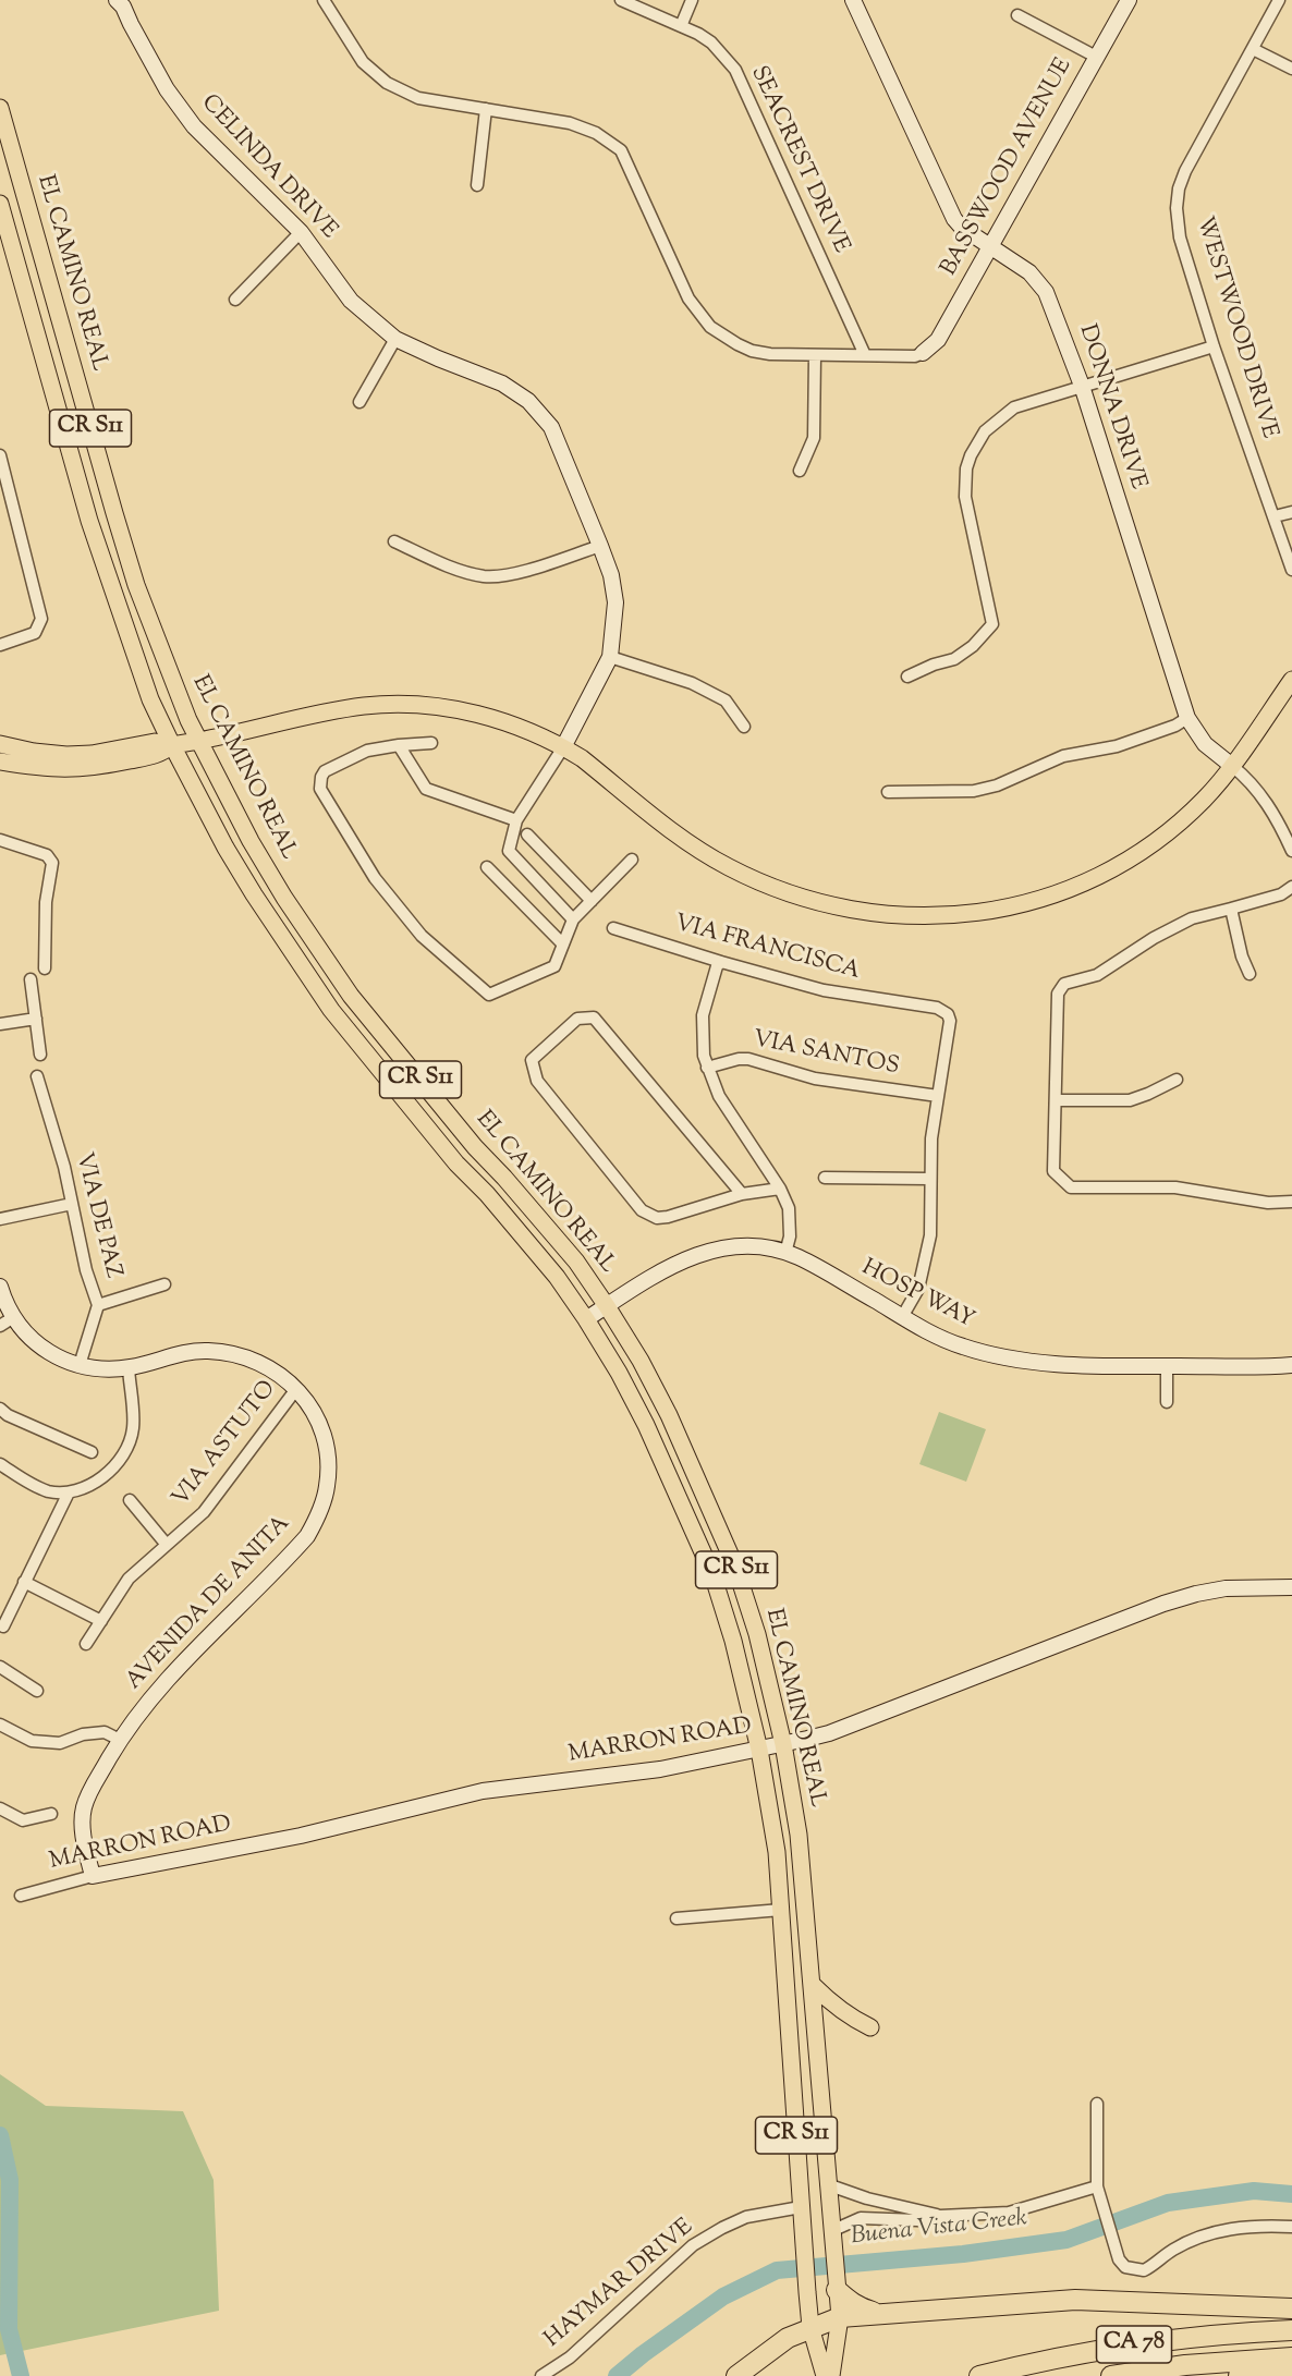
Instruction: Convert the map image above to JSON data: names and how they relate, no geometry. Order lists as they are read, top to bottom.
{
  "streets": {
    "highway": ["CA 78"],
    "main road": ["EL CAMINO REAL", "CR S11"],
    "street": [
      "SEACREST DRIVE",
      "CELINDA DRIVE",
      "BASSWOOD AVENUE",
      "WESTWOOD DRIVE",
      "DONNA DRIVE",
      "VIA FRANCISCA",
      "VIA SANTOS",
      "VIA DE PAZ",
      "HOSP WAY",
      "VIA ASTUTO",
      "AVENIDA DE ANITA",
      "MARRON ROAD",
      "HAYMAR DRIVE"
    ]
  },
  "crossings": [
    ["BASSWOOD AVENUE", "DONNA DRIVE"],
    ["EL CAMINO REAL", "HOSP WAY"],
    ["EL CAMINO REAL", "MARRON ROAD"],
    ["EL CAMINO REAL", "HAYMAR DRIVE"],
    ["VIA FRANCISCA", "VIA SANTOS"],
    ["VIA DE PAZ", "AVENIDA DE ANITA"],
    ["VIA ASTUTO", "AVENIDA DE ANITA"],
    ["AVENIDA DE ANITA", "MARRON ROAD"]
  ],
  "water": ["Buena Vista Creek"]
}
